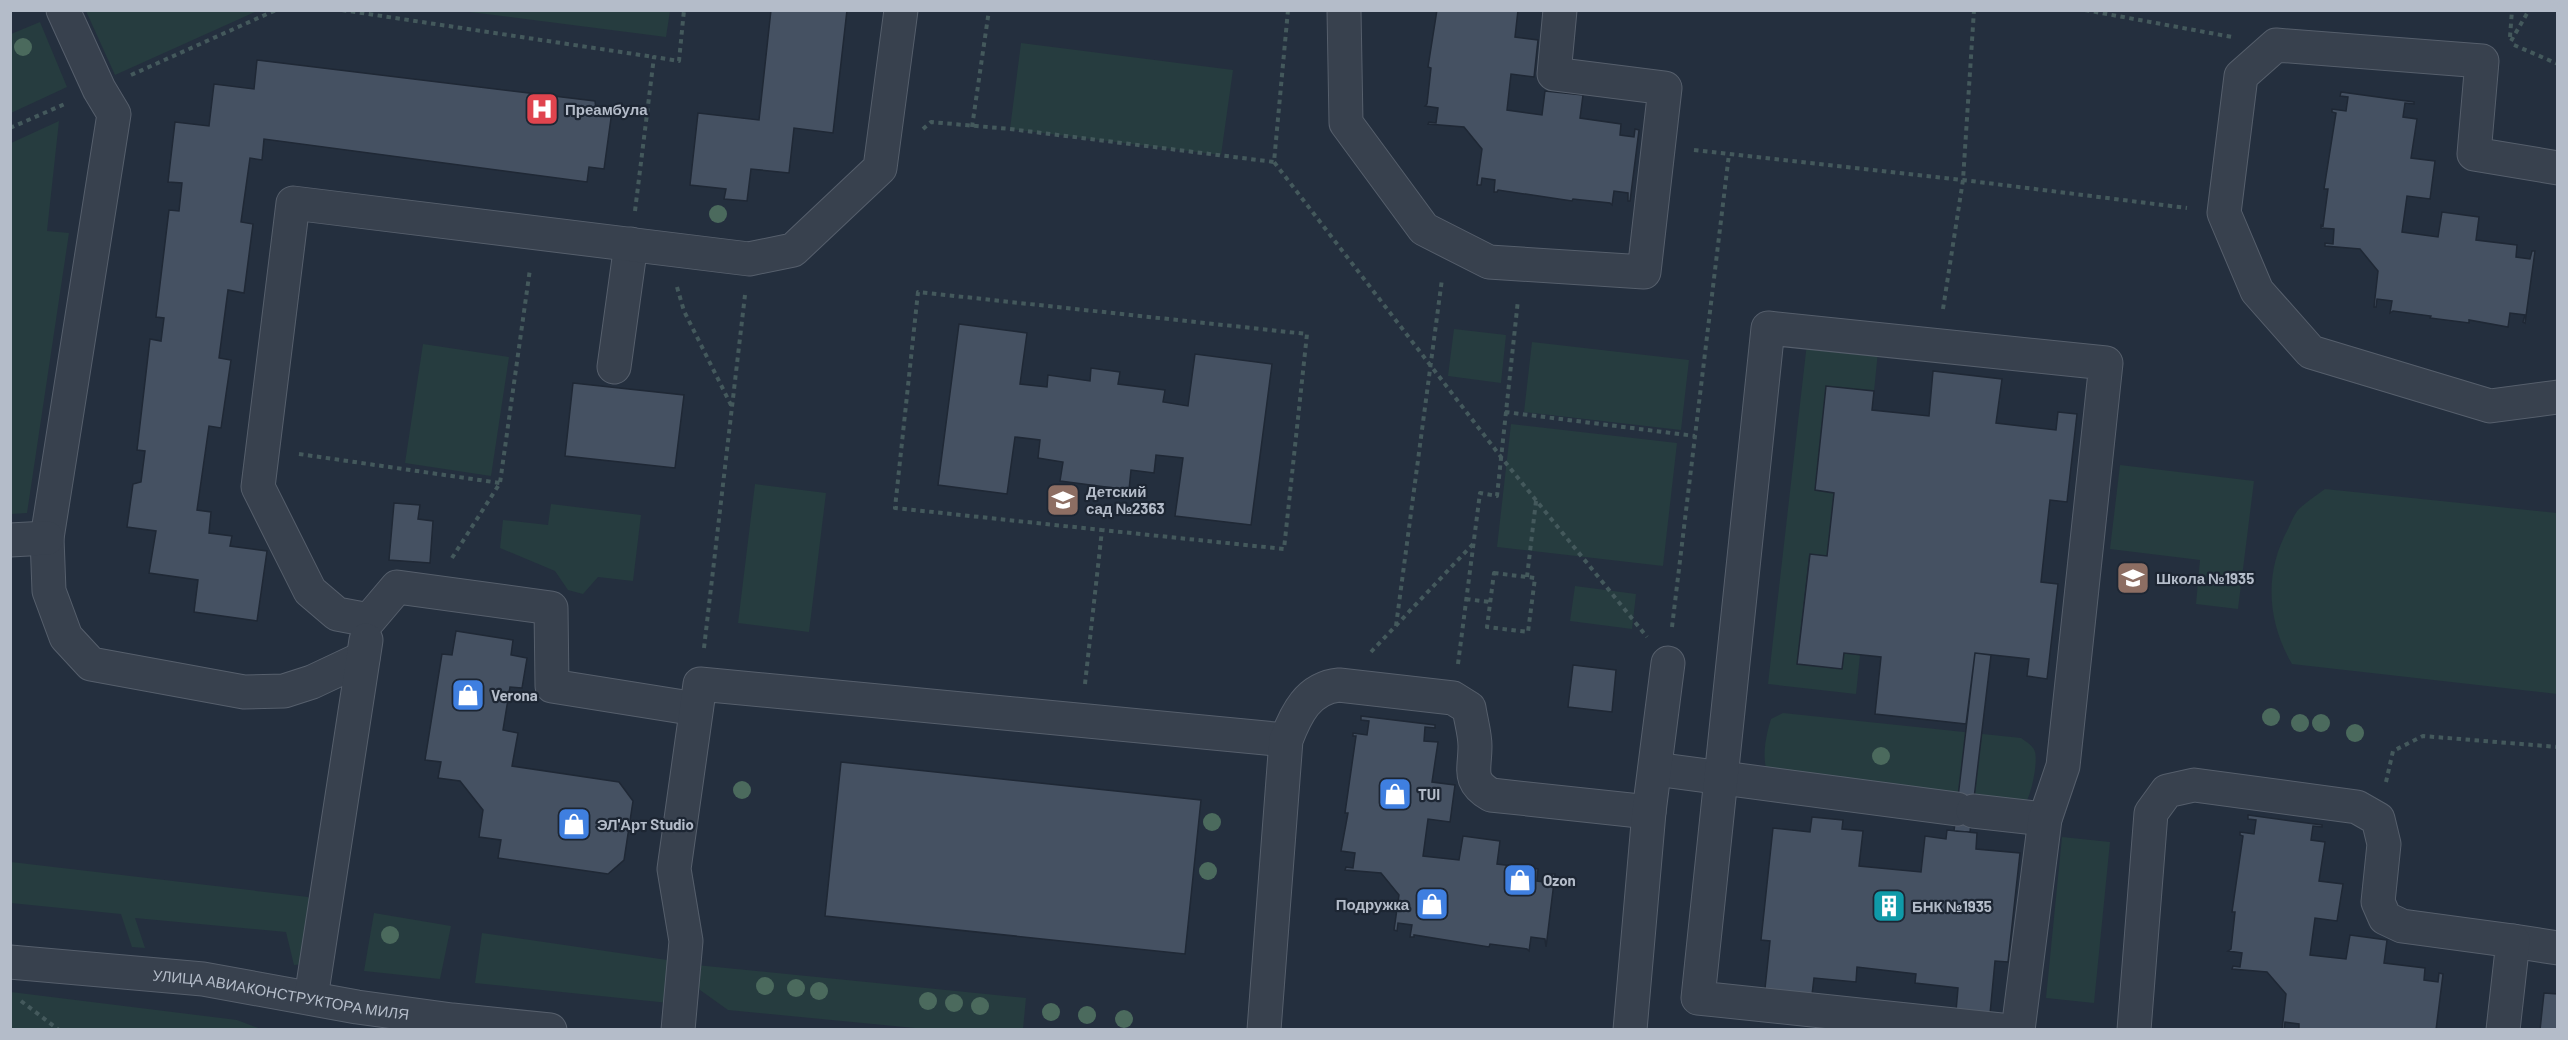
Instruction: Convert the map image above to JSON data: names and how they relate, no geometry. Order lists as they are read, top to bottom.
{
  "streets": {
    "street": ["УЛИЦА АВИАКОНСТРУКТОРА МИЛЯ"]
  },
  "places": {
    "hospital": ["Преамбула"],
    "school or university": ["Детский сад №2363", "Школа №1935"],
    "shop": [
      "Verona",
      "TUI",
      "ЭЛ'Арт Studio",
      "Ozon",
      "Подружка"
    ],
    "building": ["БНК №1935"]
  }
}
